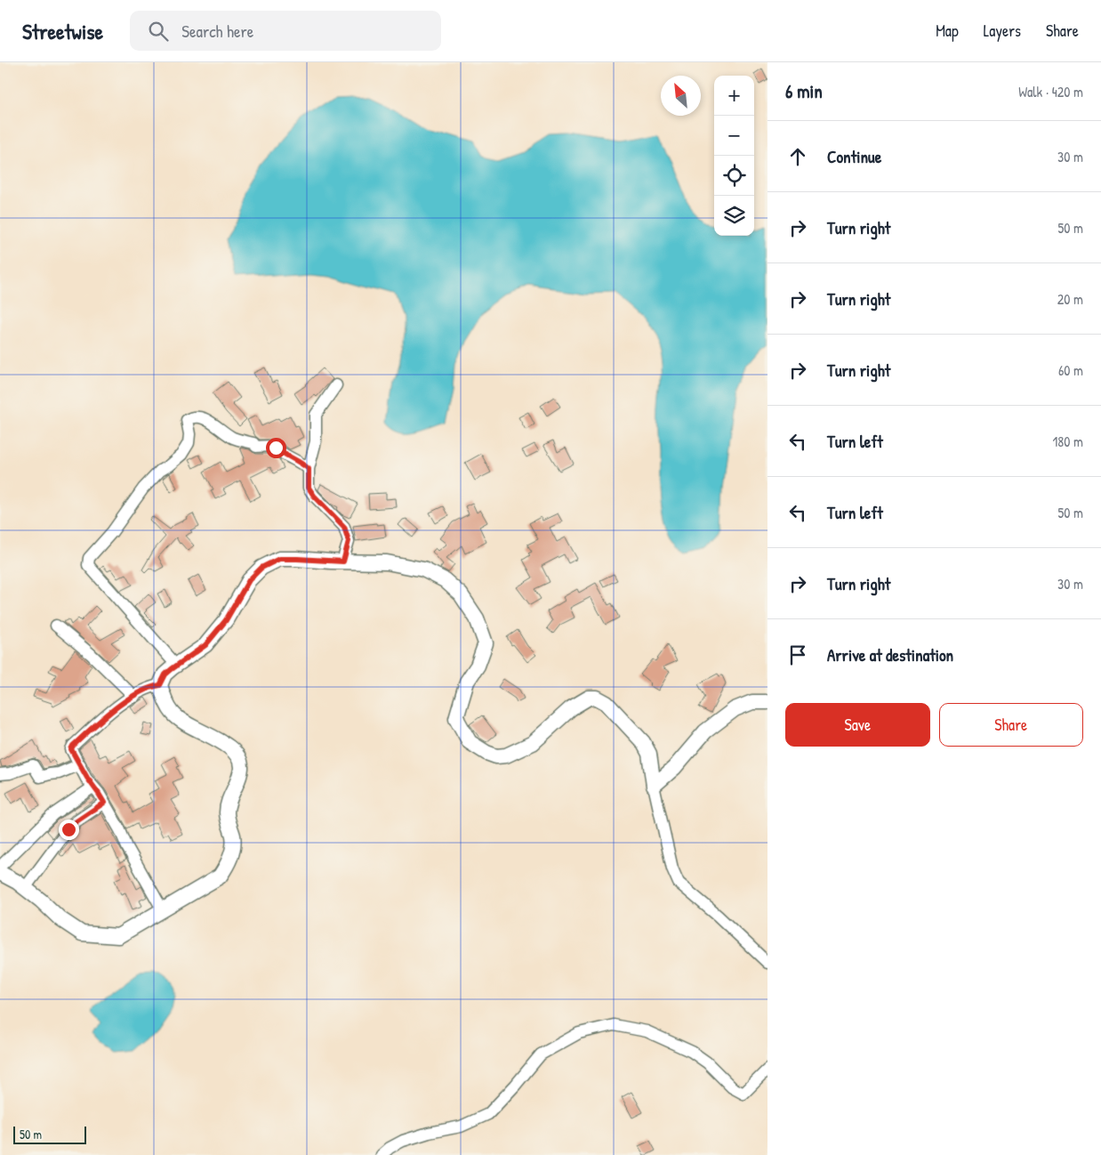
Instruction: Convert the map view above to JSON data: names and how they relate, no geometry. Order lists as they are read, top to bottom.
{
  "scale_bar": "50 m",
  "north": "top left",
  "page": {
    "header": "Streetwise",
    "search": "Search here",
    "nav": ["Map", "Layers", "Share"],
    "heading": ["6 min", "Walk · 420 m"],
    "map_buttons": ["+", "−"],
    "list": [
      ["Continue", "30 m"],
      ["Turn right", "50 m"],
      ["Turn right", "20 m"],
      ["Turn right", "60 m"],
      ["Turn left", "180 m"],
      ["Turn left", "50 m"],
      ["Turn right", "30 m"],
      "Arrive at destination"
    ],
    "buttons": ["Save", "Share"],
    "scale": "50 m"
  }
}
